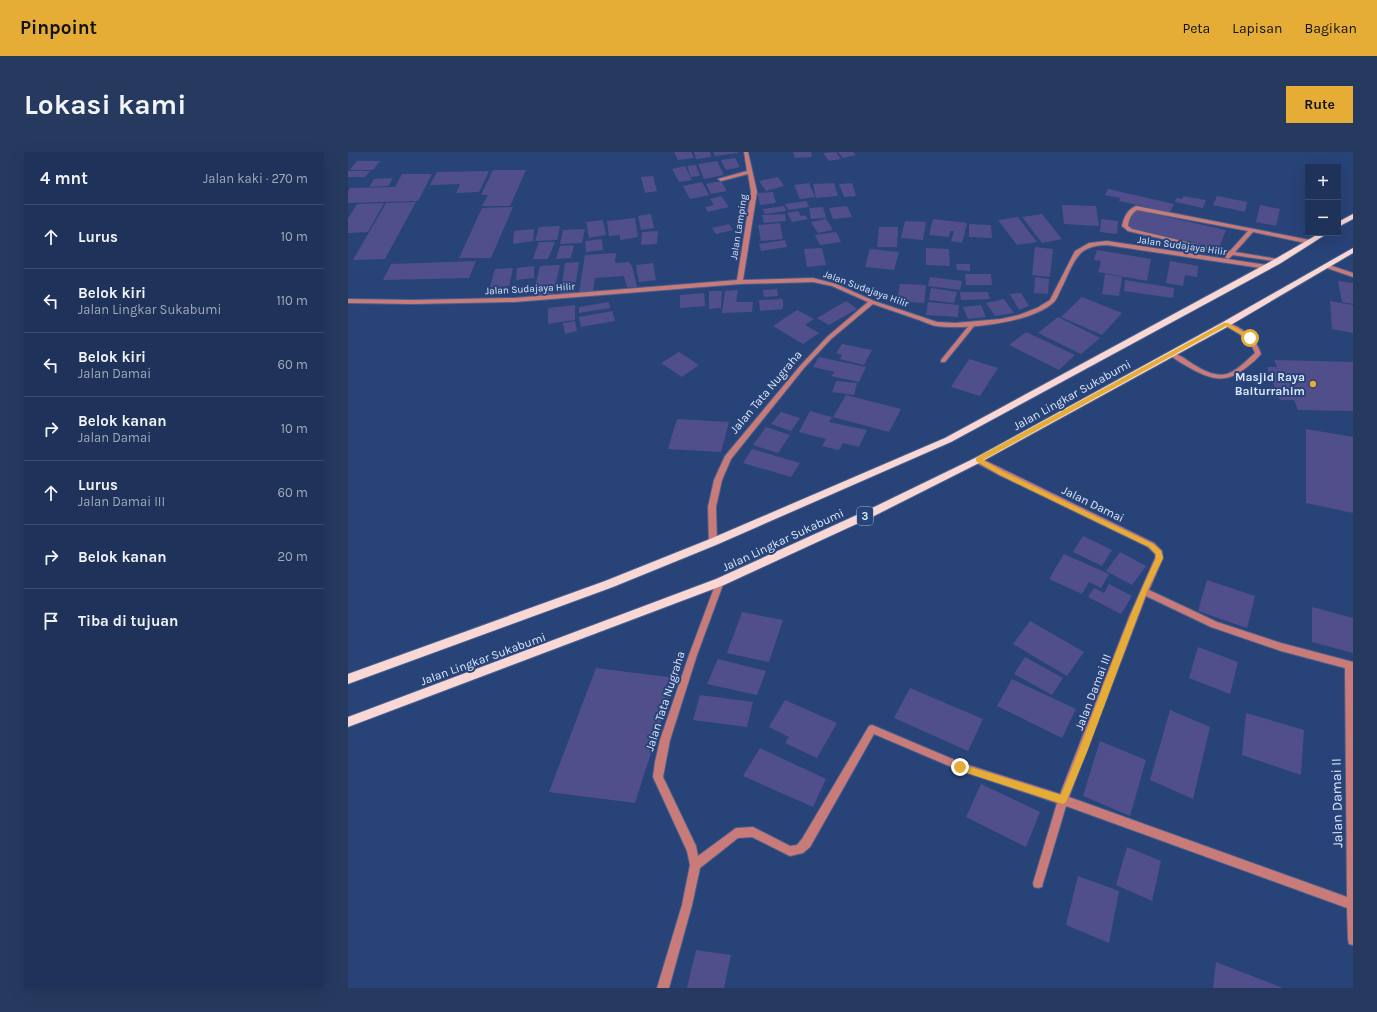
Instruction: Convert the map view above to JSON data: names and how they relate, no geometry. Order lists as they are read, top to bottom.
{
  "streets": {
    "main road": ["Jalan Lingkar Sukabumi", "3"],
    "street": [
      "Jalan Lamping",
      "Jalan Sudajaya Hilir",
      "Jalan Tata Nugraha",
      "Jalan Damai",
      "Jalan Damai III",
      "Jalan Damai II"
    ]
  },
  "crossings": [
    ["Jalan Lamping", "Jalan Sudajaya Hilir"],
    ["Jalan Sudajaya Hilir", "Jalan Tata Nugraha"],
    ["Jalan Sudajaya Hilir", "Jalan Lingkar Sukabumi"],
    ["Jalan Tata Nugraha", "Jalan Lingkar Sukabumi"],
    ["Jalan Lingkar Sukabumi", "Jalan Damai"],
    ["Jalan Damai", "Jalan Damai III"]
  ],
  "places": ["Masjid Raya Baiturrahim"],
  "page": {
    "header": "Pinpoint",
    "nav": ["Peta", "Lapisan", "Bagikan"],
    "buttons": "Rute",
    "title": "Lokasi kami",
    "heading": ["4 mnt", "Jalan kaki · 270 m"],
    "map_buttons": ["+", "−"],
    "list": [
      ["Lurus", "10 m"],
      ["Belok kiri", "Jalan Lingkar Sukabumi", "110 m"],
      ["Belok kiri", "Jalan Damai", "60 m"],
      ["Belok kanan", "Jalan Damai", "10 m"],
      ["Lurus", "Jalan Damai III", "60 m"],
      ["Belok kanan", "20 m"],
      "Tiba di tujuan"
    ]
  }
}
